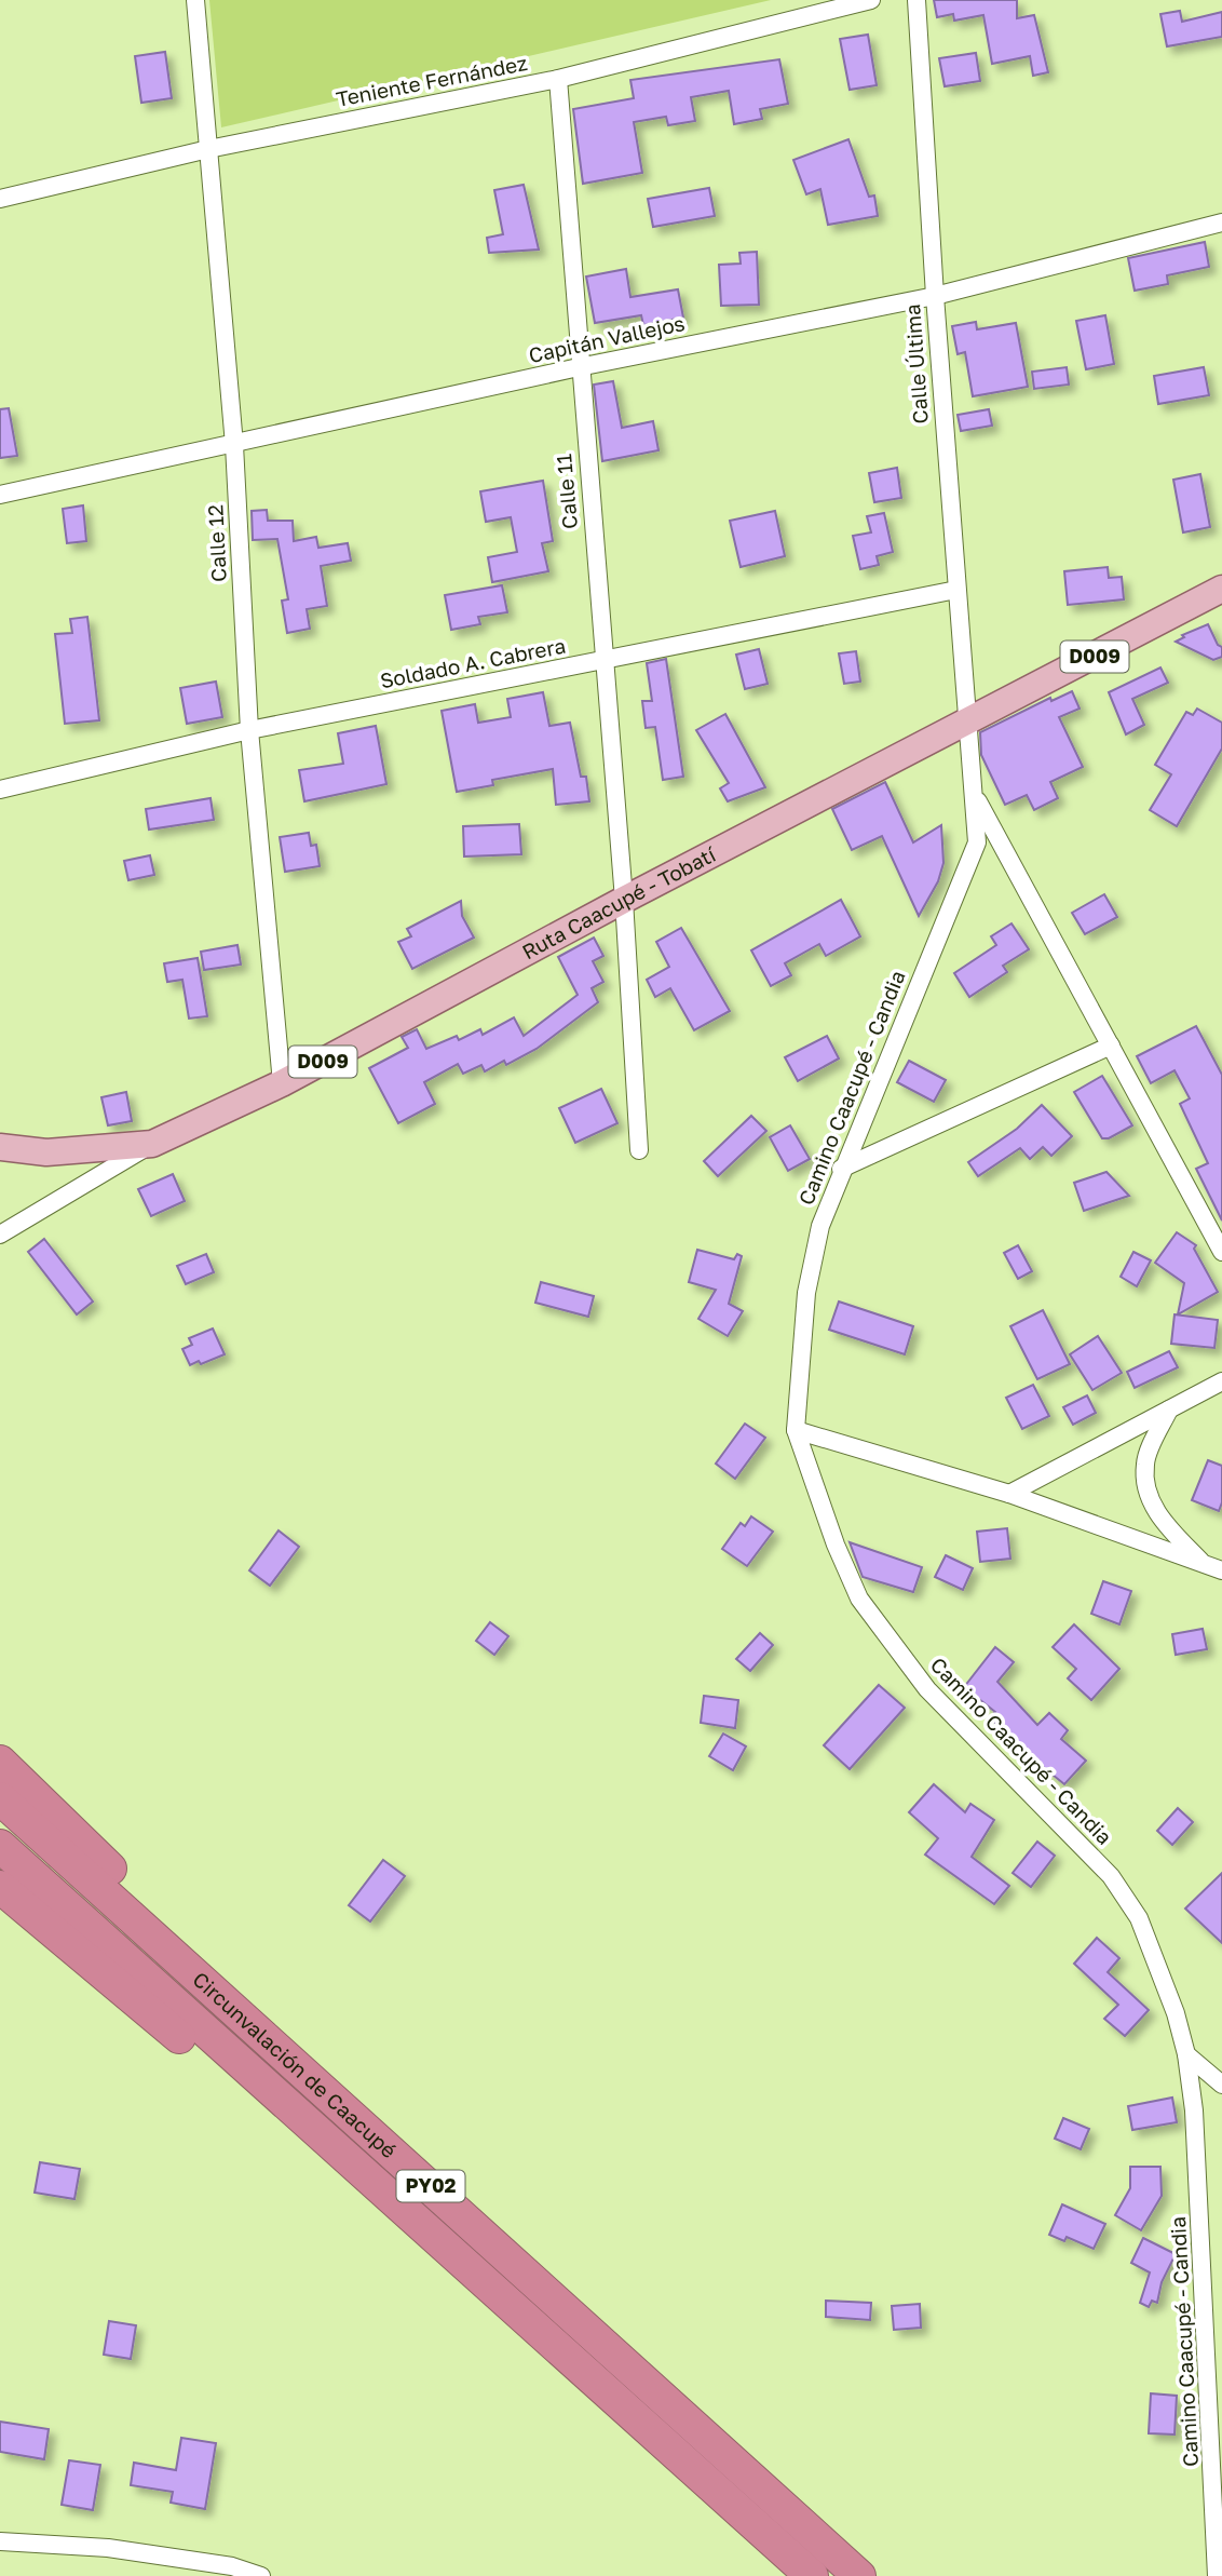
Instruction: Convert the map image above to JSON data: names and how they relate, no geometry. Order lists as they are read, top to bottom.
{
  "streets": {
    "highway": ["Circunvalación de Caacupé", "PY02"],
    "main road": ["D009", "Ruta Caacupé - Tobatí"],
    "street": [
      "Teniente Fernández",
      "Capitán Vallejos",
      "Calle Última",
      "Calle 11",
      "Calle 12",
      "Soldado A. Cabrera",
      "Camino Caacupé - Candia"
    ]
  },
  "crossings": [
    ["Teniente Fernández", "Calle 11"],
    ["Teniente Fernández", "Calle 12"],
    ["Capitán Vallejos", "Calle Última"],
    ["Capitán Vallejos", "Calle 11"],
    ["Capitán Vallejos", "Calle 12"],
    ["Calle Última", "Soldado A. Cabrera"],
    ["Calle Última", "Ruta Caacupé - Tobatí"],
    ["Calle Última", "Camino Caacupé - Candia"],
    ["Calle 11", "Soldado A. Cabrera"],
    ["Calle 11", "Ruta Caacupé - Tobatí"],
    ["Calle 12", "Soldado A. Cabrera"],
    ["Calle 12", "Ruta Caacupé - Tobatí"],
    ["Ruta Caacupé - Tobatí", "Camino Caacupé - Candia"]
  ]
}
